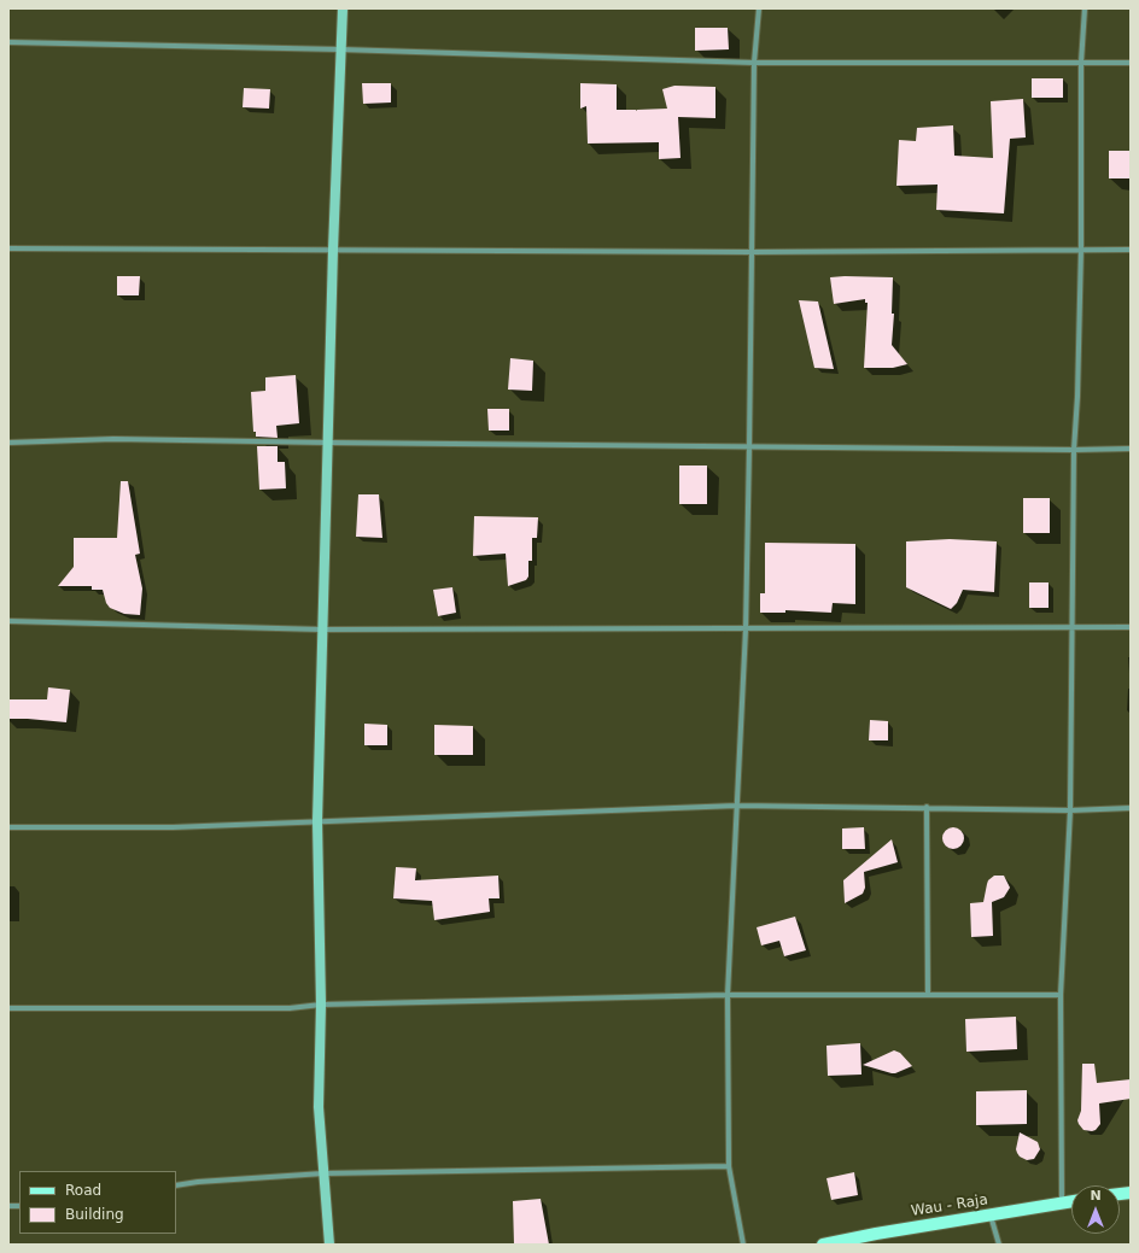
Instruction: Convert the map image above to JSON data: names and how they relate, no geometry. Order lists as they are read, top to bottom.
{
  "streets": {
    "main road": ["Wau - Raja"]
  },
  "legend": ["Road", "Building"],
  "north": "top"
}
